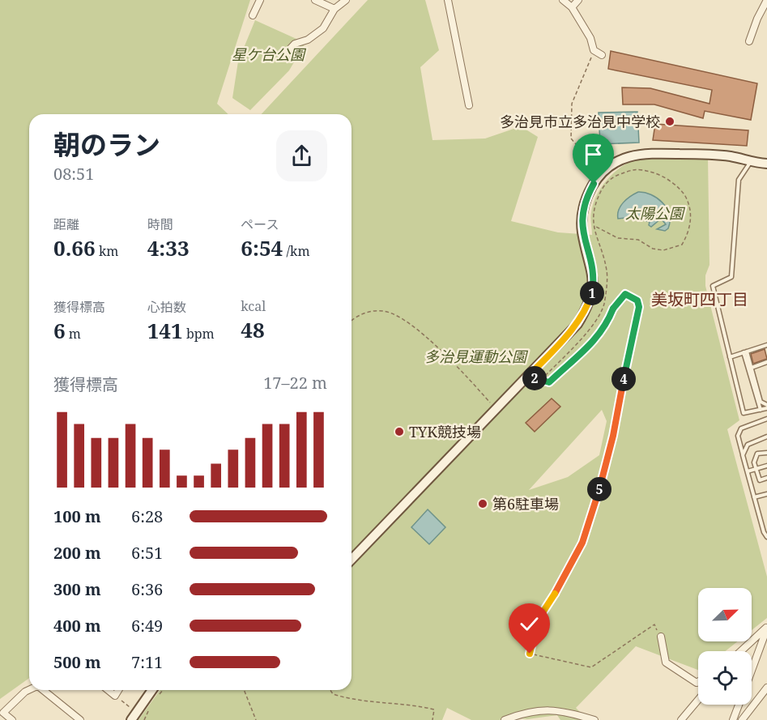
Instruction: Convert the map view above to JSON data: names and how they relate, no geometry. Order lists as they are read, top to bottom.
{
  "districts": ["美坂町四丁目"],
  "parks": ["星ケ台公園", "太陽公園", "多治見運動公園"],
  "places": ["多治見市立多治見中学校", "TYK競技場", "第6駐車場"],
  "north": "top right",
  "page": {
    "heading": ["朝のラン", "08:51"],
    "stats": [
      ["距離", "0.66 km"],
      ["時間", "4:33"],
      ["ペース", "6:54 /km"],
      ["獲得標高", "6 m"],
      ["心拍数", "141 bpm"],
      ["kcal", "48"]
    ],
    "pins": [
      "1",
      "2",
      "4",
      "5"
    ],
    "chart": ["獲得標高", "17–22 m"],
    "list": [
      {
        "name": "100 m",
        "note": "6:28"
      },
      {
        "name": "200 m",
        "note": "6:51"
      },
      {
        "name": "300 m",
        "note": "6:36"
      },
      {
        "name": "400 m",
        "note": "6:49"
      },
      {
        "name": "500 m",
        "note": "7:11"
      }
    ]
  }
}
